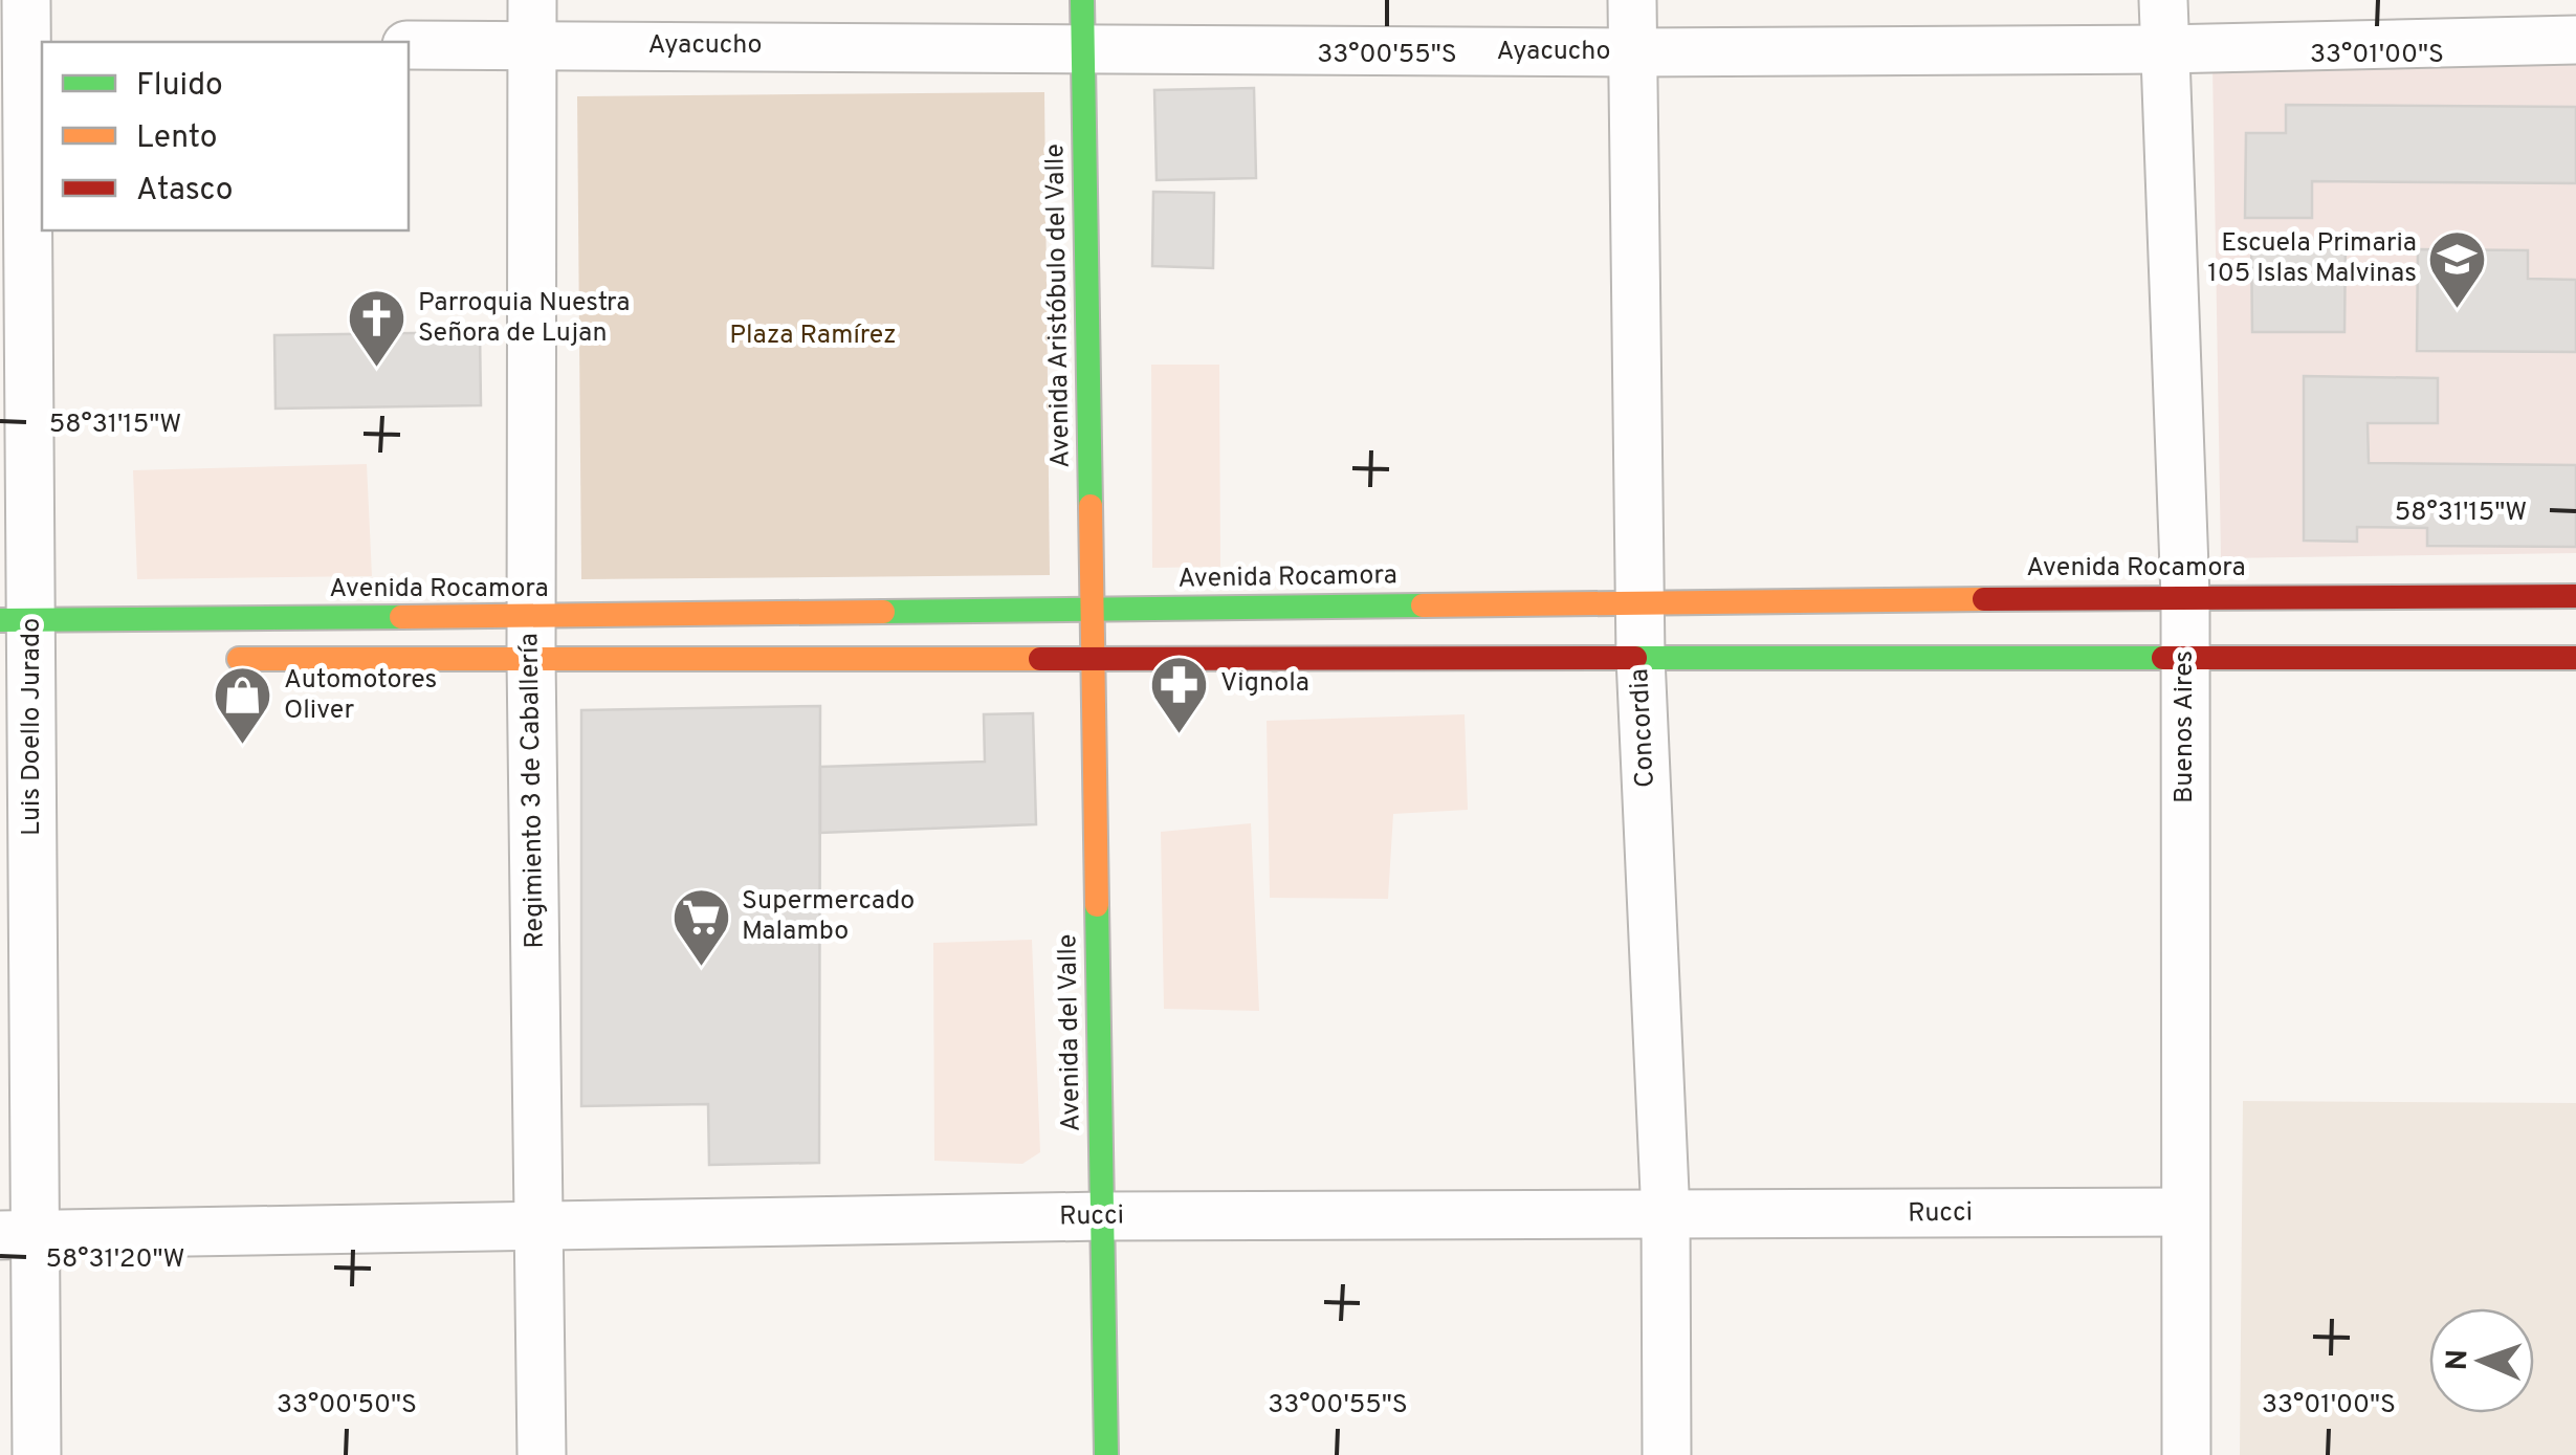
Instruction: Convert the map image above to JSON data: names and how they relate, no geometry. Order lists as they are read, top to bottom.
{
  "streets": {
    "main road": ["Avenida Aristóbulo del Valle", "Avenida Rocamora", "Avenida del Valle"],
    "street": [
      "Ayacucho",
      "Luis Doello Jurado",
      "Buenos Aires",
      "Concordia",
      "Regimiento 3 de Caballería",
      "Rucci"
    ]
  },
  "crossings": [
    ["Ayacucho", "Avenida Aristóbulo del Valle"],
    ["Ayacucho", "Buenos Aires"],
    ["Ayacucho", "Concordia"],
    ["Ayacucho", "Regimiento 3 de Caballería"],
    ["Avenida Aristóbulo del Valle", "Avenida Rocamora"],
    ["Avenida Aristóbulo del Valle", "Avenida del Valle"],
    ["Avenida Rocamora", "Luis Doello Jurado"],
    ["Avenida Rocamora", "Buenos Aires"],
    ["Avenida Rocamora", "Concordia"],
    ["Avenida Rocamora", "Regimiento 3 de Caballería"],
    ["Avenida Rocamora", "Avenida del Valle"],
    ["Luis Doello Jurado", "Rucci"],
    ["Buenos Aires", "Rucci"],
    ["Concordia", "Rucci"],
    ["Regimiento 3 de Caballería", "Rucci"],
    ["Avenida del Valle", "Rucci"]
  ],
  "parks": ["Plaza Ramírez"],
  "places": {
    "school or university": ["Escuela Primaria 105 Islas Malvinas"],
    "church": ["Parroquia Nuestra Señora de Lujan"],
    "pharmacy": ["Vignola"],
    "shop": ["Automotores Oliver"],
    "supermarket": ["Supermercado Malambo"]
  },
  "legend": ["Fluido", "Lento", "Atasco"],
  "north": "left",
  "coordinates": [
    "33°00'55\"S",
    "33°01'00\"S",
    "58°31'15\"W",
    "58°31'20\"W",
    "33°00'50\"S"
  ]
}
